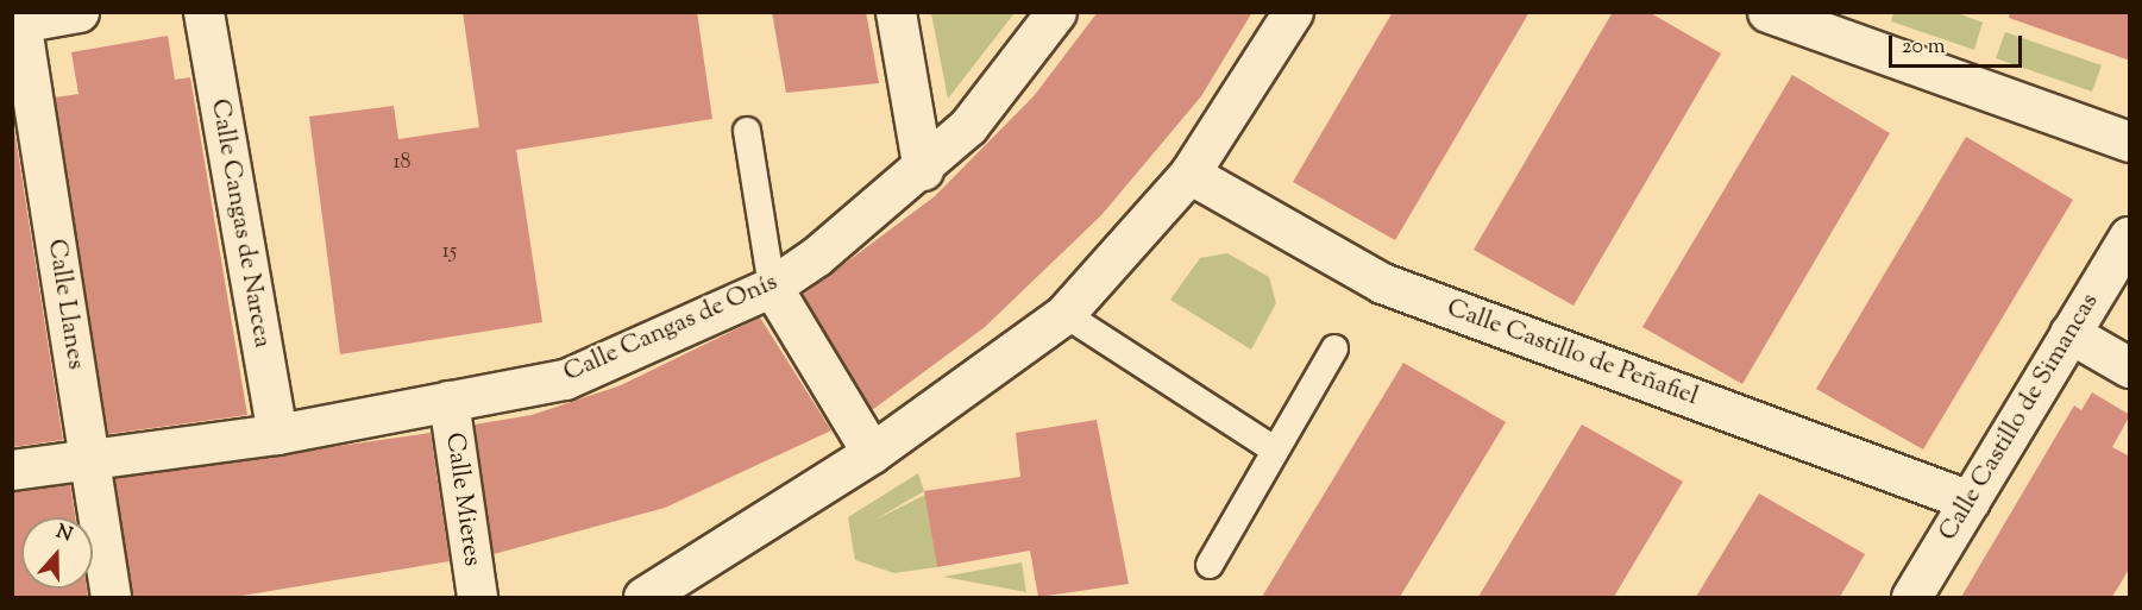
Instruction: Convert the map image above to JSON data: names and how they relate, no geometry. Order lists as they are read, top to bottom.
{
  "streets": {
    "street": [
      "Calle Cangas de Narcea",
      "Calle Llanes",
      "Calle Cangas de Onís",
      "Calle Castillo de Peñafiel",
      "Calle Castillo de Simancas",
      "Calle Mieres"
    ]
  },
  "crossings": [
    ["Calle Cangas de Narcea", "Calle Cangas de Onís"],
    ["Calle Llanes", "Calle Cangas de Onís"],
    ["Calle Cangas de Onís", "Calle Mieres"],
    ["Calle Castillo de Peñafiel", "Calle Castillo de Simancas"]
  ],
  "house_numbers": ["18", "15"],
  "scale_bar": "20 m",
  "north": "top"
}
